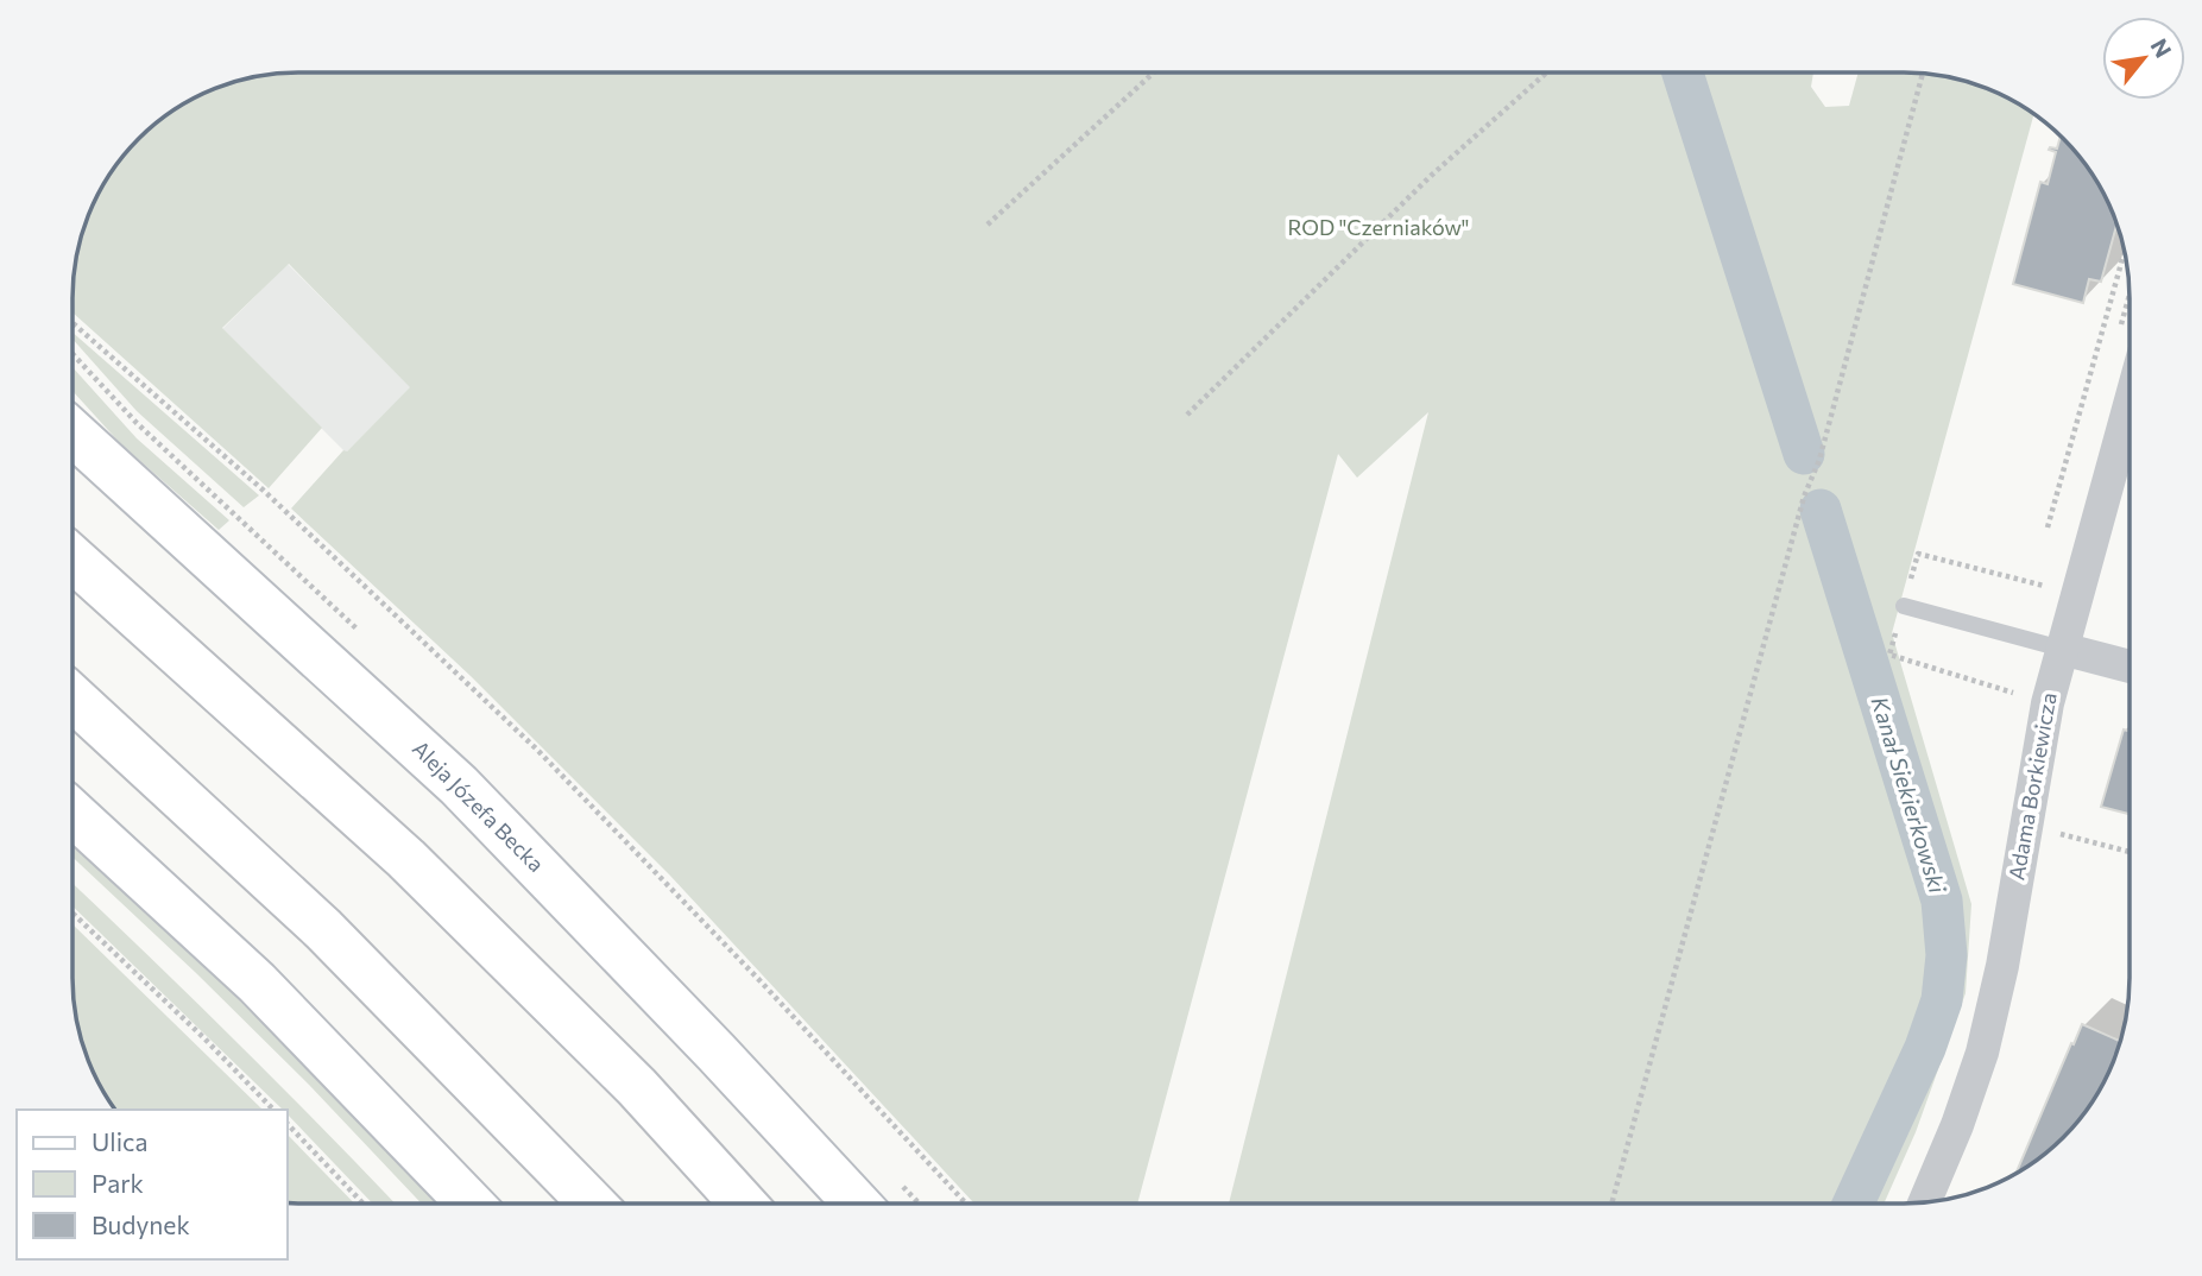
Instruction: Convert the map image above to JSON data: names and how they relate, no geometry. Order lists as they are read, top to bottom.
{
  "streets": {
    "main road": ["Aleja Józefa Becka"],
    "street": ["Adama Borkiewicza"]
  },
  "water": ["Kanał Siekierkowski"],
  "parks": ["ROD \"Czerniaków\""],
  "legend": ["Ulica", "Park", "Budynek"],
  "north": "top right"
}
